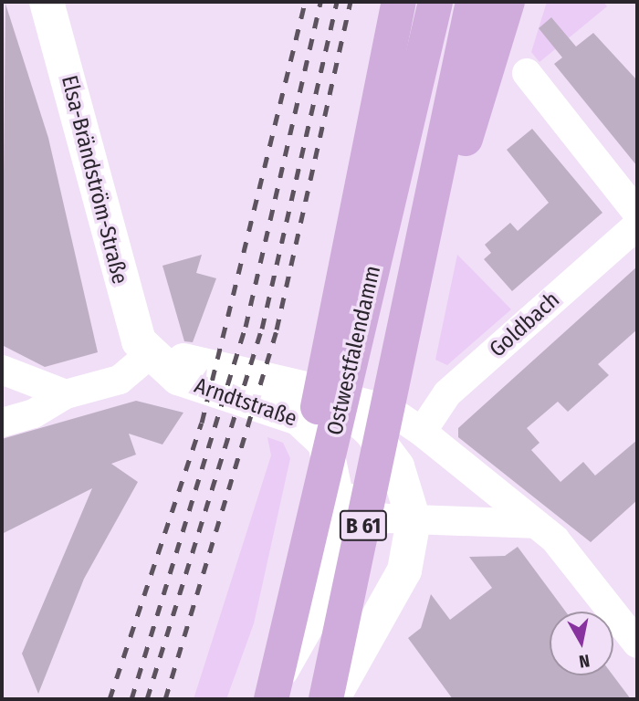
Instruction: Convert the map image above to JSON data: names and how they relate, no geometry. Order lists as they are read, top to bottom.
{
  "streets": {
    "highway": ["Ostwestfalendamm", "B 61"],
    "street": ["Elsa-Brändström-Straße", "Goldbach", "Arndtstraße"]
  },
  "crossings": [
    ["Elsa-Brändström-Straße", "Arndtstraße"],
    ["Goldbach", "Arndtstraße"],
    ["Ostwestfalendamm", "B 61"]
  ],
  "north": "bottom"
}
